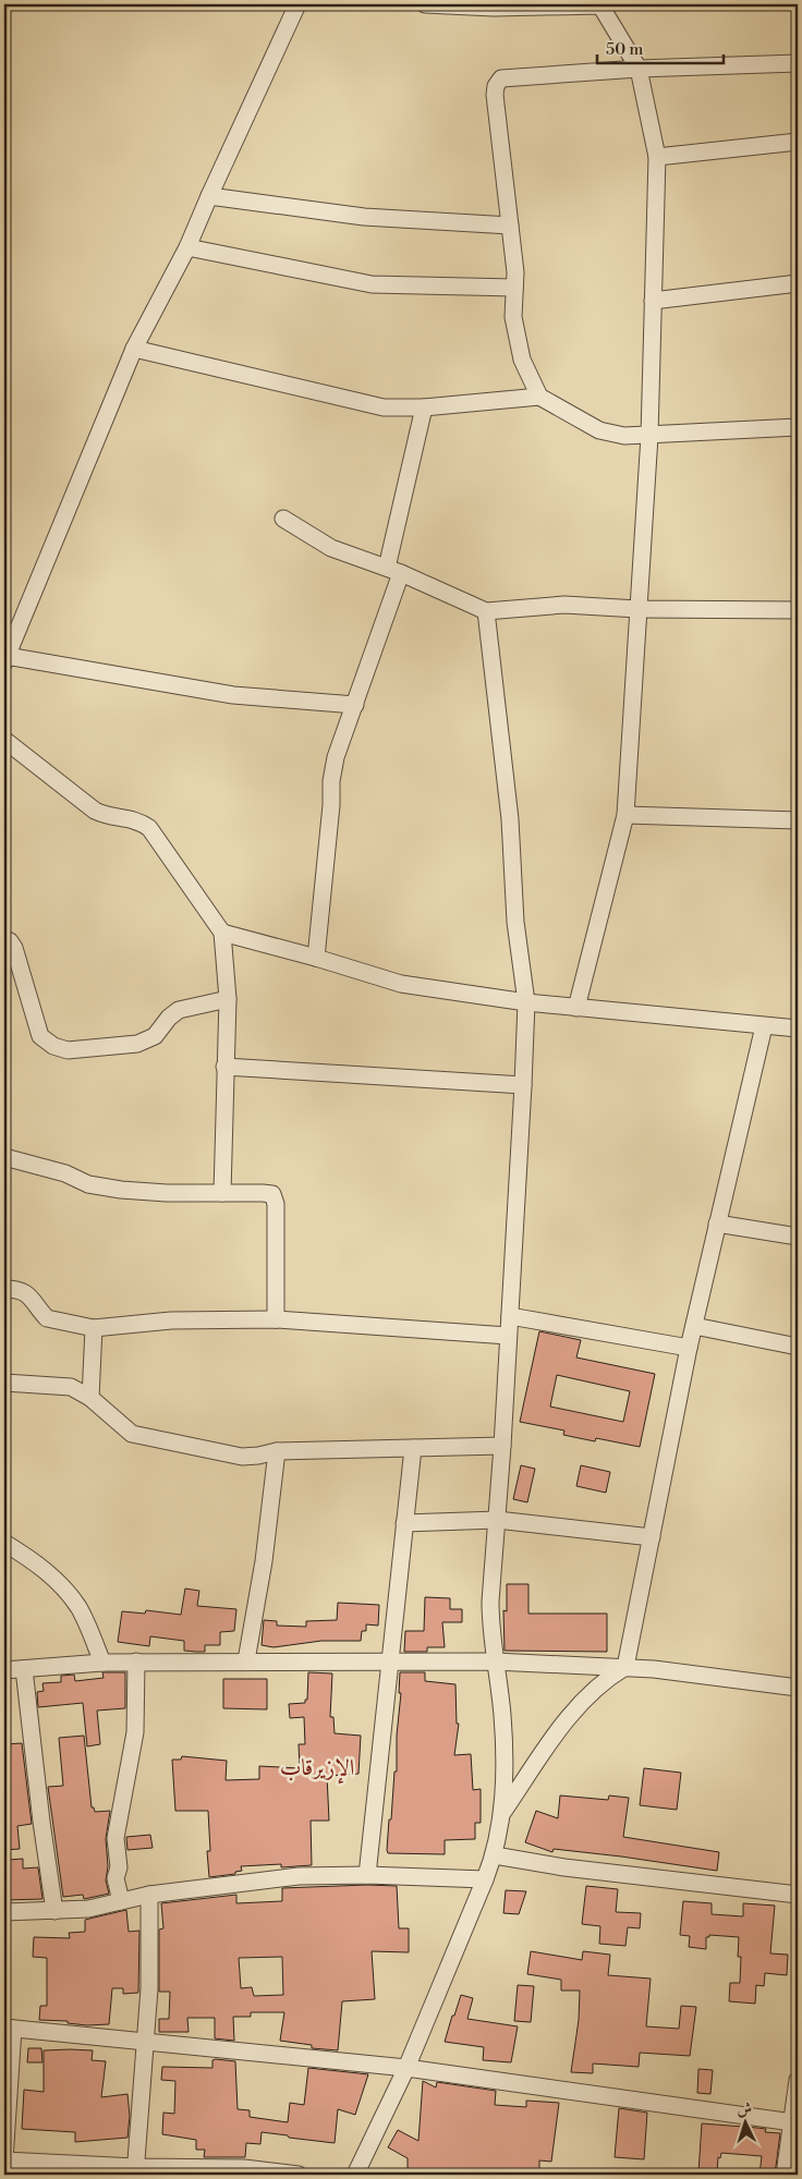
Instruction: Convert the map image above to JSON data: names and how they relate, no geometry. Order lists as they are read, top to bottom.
{
  "districts": ["الإزيرقاب"],
  "scale_bar": "50 m",
  "north": "top"
}
